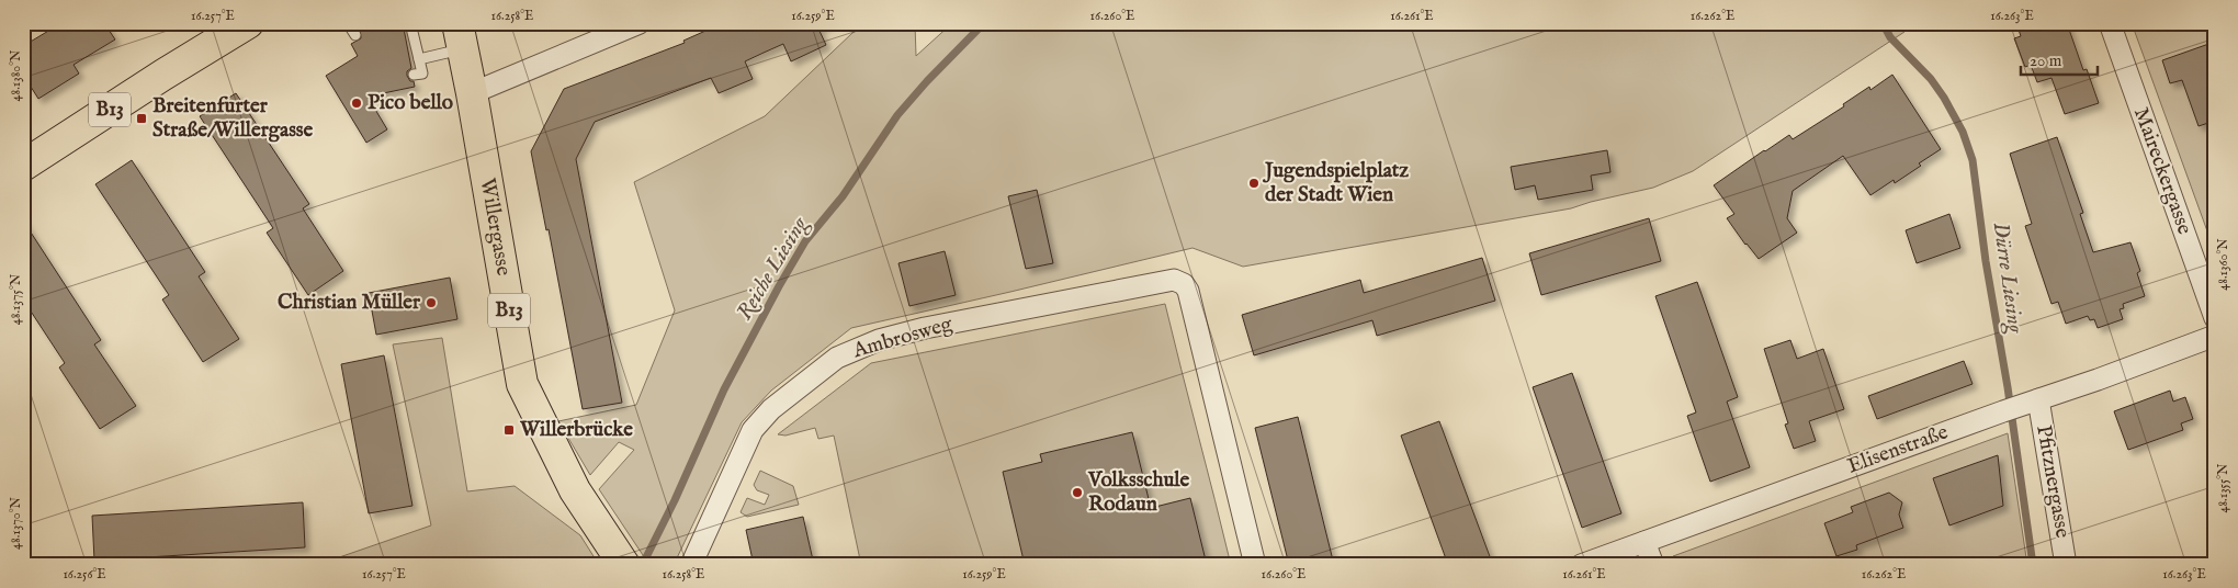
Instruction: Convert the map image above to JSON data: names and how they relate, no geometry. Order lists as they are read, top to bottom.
{
  "streets": {
    "main road": ["B13", "Willergasse"],
    "street": [
      "Maireckergasse",
      "Ambrosweg",
      "Elisenstraße",
      "Pfitznergasse"
    ]
  },
  "crossings": [
    ["Elisenstraße", "Pfitznergasse"]
  ],
  "water": ["Reiche Liesing", "Dürre Liesing"],
  "places": {
    "other": [
      "Pico bello",
      "Jugendspielplatz der Stadt Wien",
      "Christian Müller",
      "Volksschule Rodaun"
    ],
    "transit": ["Breitenfurter Straße/Willergasse", "Willerbrücke"]
  },
  "scale_bar": "20 m",
  "coordinates": [
    "16.257°E",
    "16.258°E",
    "16.259°E",
    "16.260°E",
    "16.261°E",
    "16.262°E",
    "16.263°E",
    "48.1380°N",
    "48.1360°N",
    "48.1375°N",
    "48.1355°N",
    "48.1370°N",
    "16.256°E"
  ]
}
